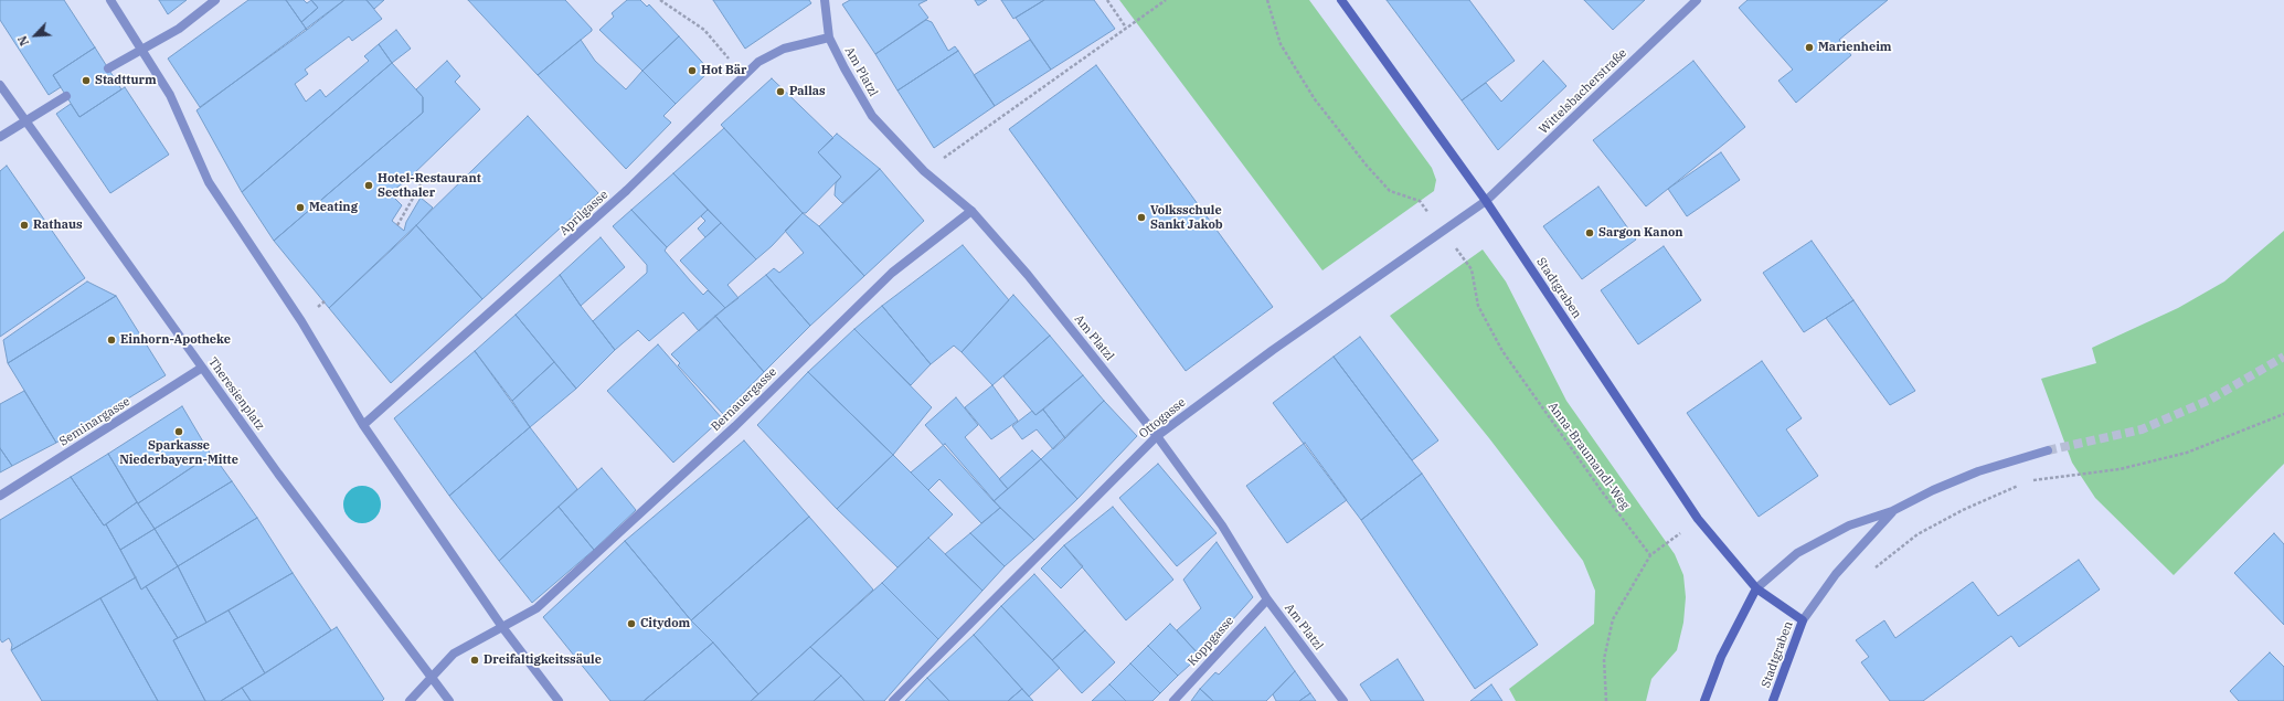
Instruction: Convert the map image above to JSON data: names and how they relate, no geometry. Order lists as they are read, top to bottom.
{
  "streets": {
    "main road": ["Stadtgraben"],
    "street": [
      "Am Platzl",
      "Wittelsbacherstraße",
      "Aprilgasse",
      "Theresienplatz",
      "Bernauergasse",
      "Ottogasse",
      "Seminargasse",
      "Koppgasse"
    ],
    "path": ["Anna-Braumandl-Weg"]
  },
  "crossings": [
    ["Am Platzl", "Aprilgasse"],
    ["Am Platzl", "Bernauergasse"],
    ["Am Platzl", "Ottogasse"],
    ["Am Platzl", "Koppgasse"],
    ["Wittelsbacherstraße", "Stadtgraben"],
    ["Wittelsbacherstraße", "Ottogasse"],
    ["Stadtgraben", "Ottogasse"],
    ["Theresienplatz", "Seminargasse"],
    ["Ottogasse", "Anna-Braumandl-Weg"]
  ],
  "places": [
    "Marienheim",
    "Hot Bär",
    "Stadtturm",
    "Pallas",
    "Hotel-Restaurant Seethaler",
    "Meating",
    "Volksschule Sankt Jakob",
    "Rathaus",
    "Sargon Kanon",
    "Einhorn-Apotheke",
    "Sparkasse Niederbayern-Mitte",
    "Citydom",
    "Dreifaltigkeitssäule"
  ],
  "north": "bottom left"
}
